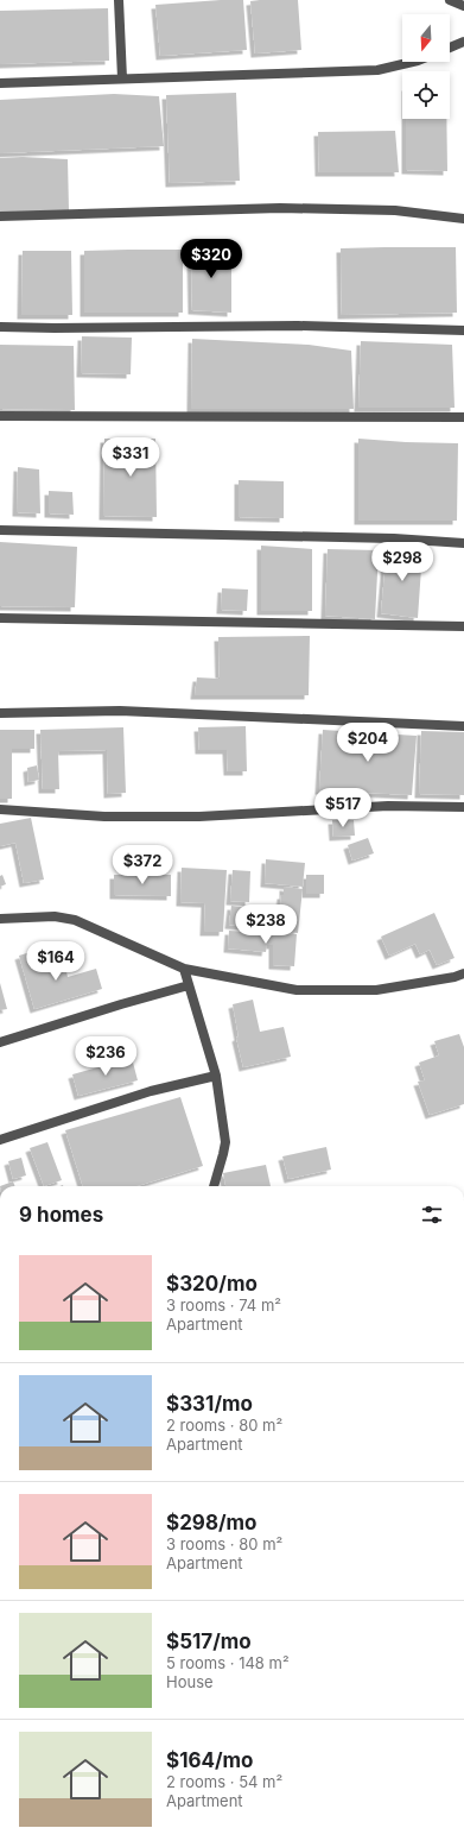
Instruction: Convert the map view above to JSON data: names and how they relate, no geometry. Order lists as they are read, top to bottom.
{
  "north": "bottom",
  "page": {
    "price": [
      "$320",
      "$331",
      "$298",
      "$204",
      "$517",
      "$372",
      "$238",
      "$164",
      "$236"
    ],
    "heading": "9 homes",
    "list": [
      {
        "name": "$320/mo",
        "note": "3 rooms · 74 m² · Apartment"
      },
      {
        "name": "$331/mo",
        "note": "2 rooms · 80 m² · Apartment"
      },
      {
        "name": "$298/mo",
        "note": "3 rooms · 80 m² · Apartment"
      },
      {
        "name": "$517/mo",
        "note": "5 rooms · 148 m² · House"
      },
      {
        "name": "$164/mo",
        "note": "2 rooms · 54 m² · Apartment"
      }
    ]
  }
}
